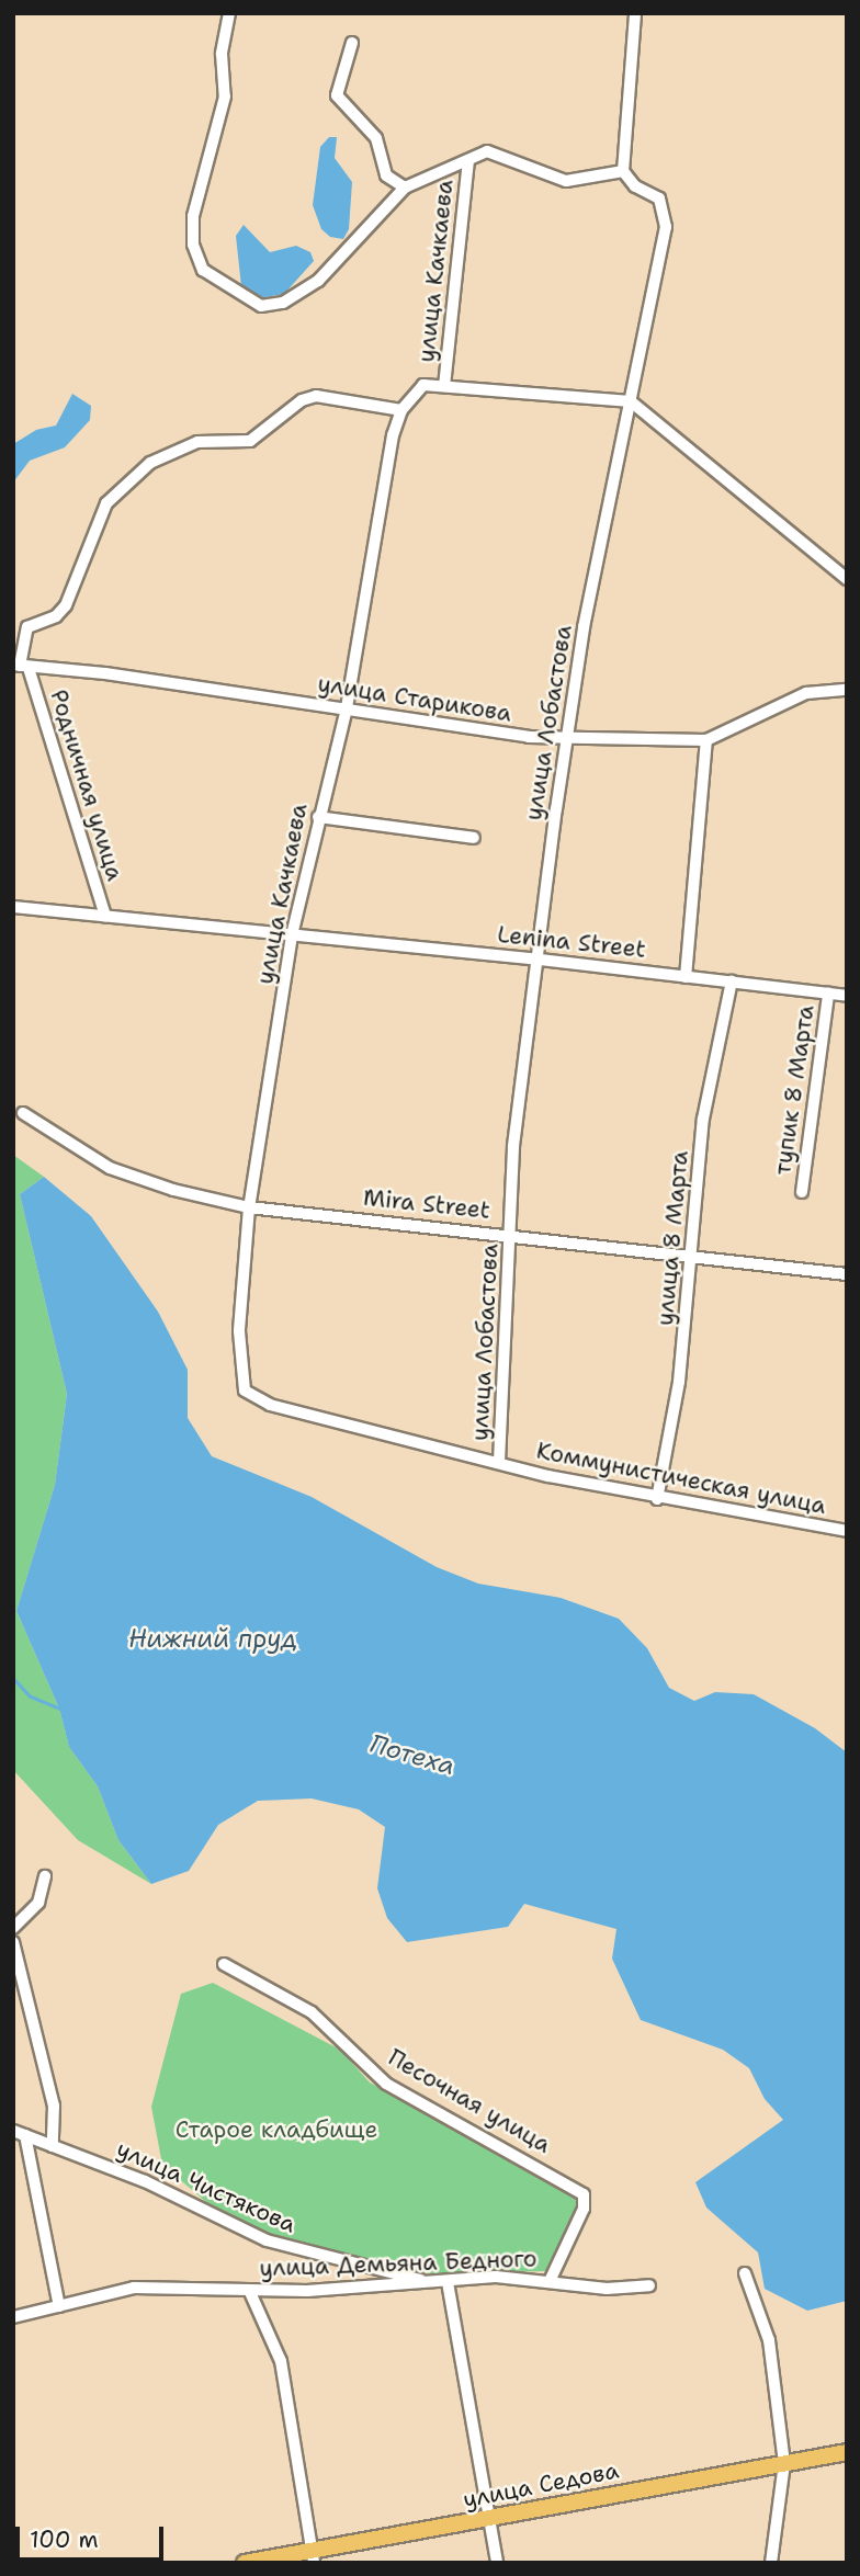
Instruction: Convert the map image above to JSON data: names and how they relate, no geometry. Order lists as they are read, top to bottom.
{
  "streets": {
    "main road": ["улица Седова"],
    "street": [
      "улица Качкаева",
      "улица Старикова",
      "улица Лобастова",
      "Родничная улица",
      "Lenina Street",
      "тупик 8 Марта",
      "Mira Street",
      "улица 8 Марта",
      "Коммунистическая улица",
      "Песочная улица",
      "улица Чистякова",
      "улица Демьяна Бедного"
    ]
  },
  "crossings": [
    ["улица Качкаева", "улица Старикова"],
    ["улица Качкаева", "Lenina Street"],
    ["улица Качкаева", "Mira Street"],
    ["улица Качкаева", "Коммунистическая улица"],
    ["улица Старикова", "улица Лобастова"],
    ["улица Старикова", "Родничная улица"],
    ["улица Лобастова", "Lenina Street"],
    ["улица Лобастова", "Mira Street"],
    ["улица Лобастова", "Коммунистическая улица"],
    ["Родничная улица", "Lenina Street"],
    ["Lenina Street", "тупик 8 Марта"],
    ["Lenina Street", "улица 8 Марта"],
    ["Mira Street", "улица 8 Марта"],
    ["улица 8 Марта", "Коммунистическая улица"],
    ["Песочная улица", "улица Демьяна Бедного"],
    ["улица Чистякова", "улица Демьяна Бедного"]
  ],
  "water": ["Нижний пруд", "Потеха"],
  "parks": ["Старое кладбище"],
  "scale_bar": "100 m"
}
